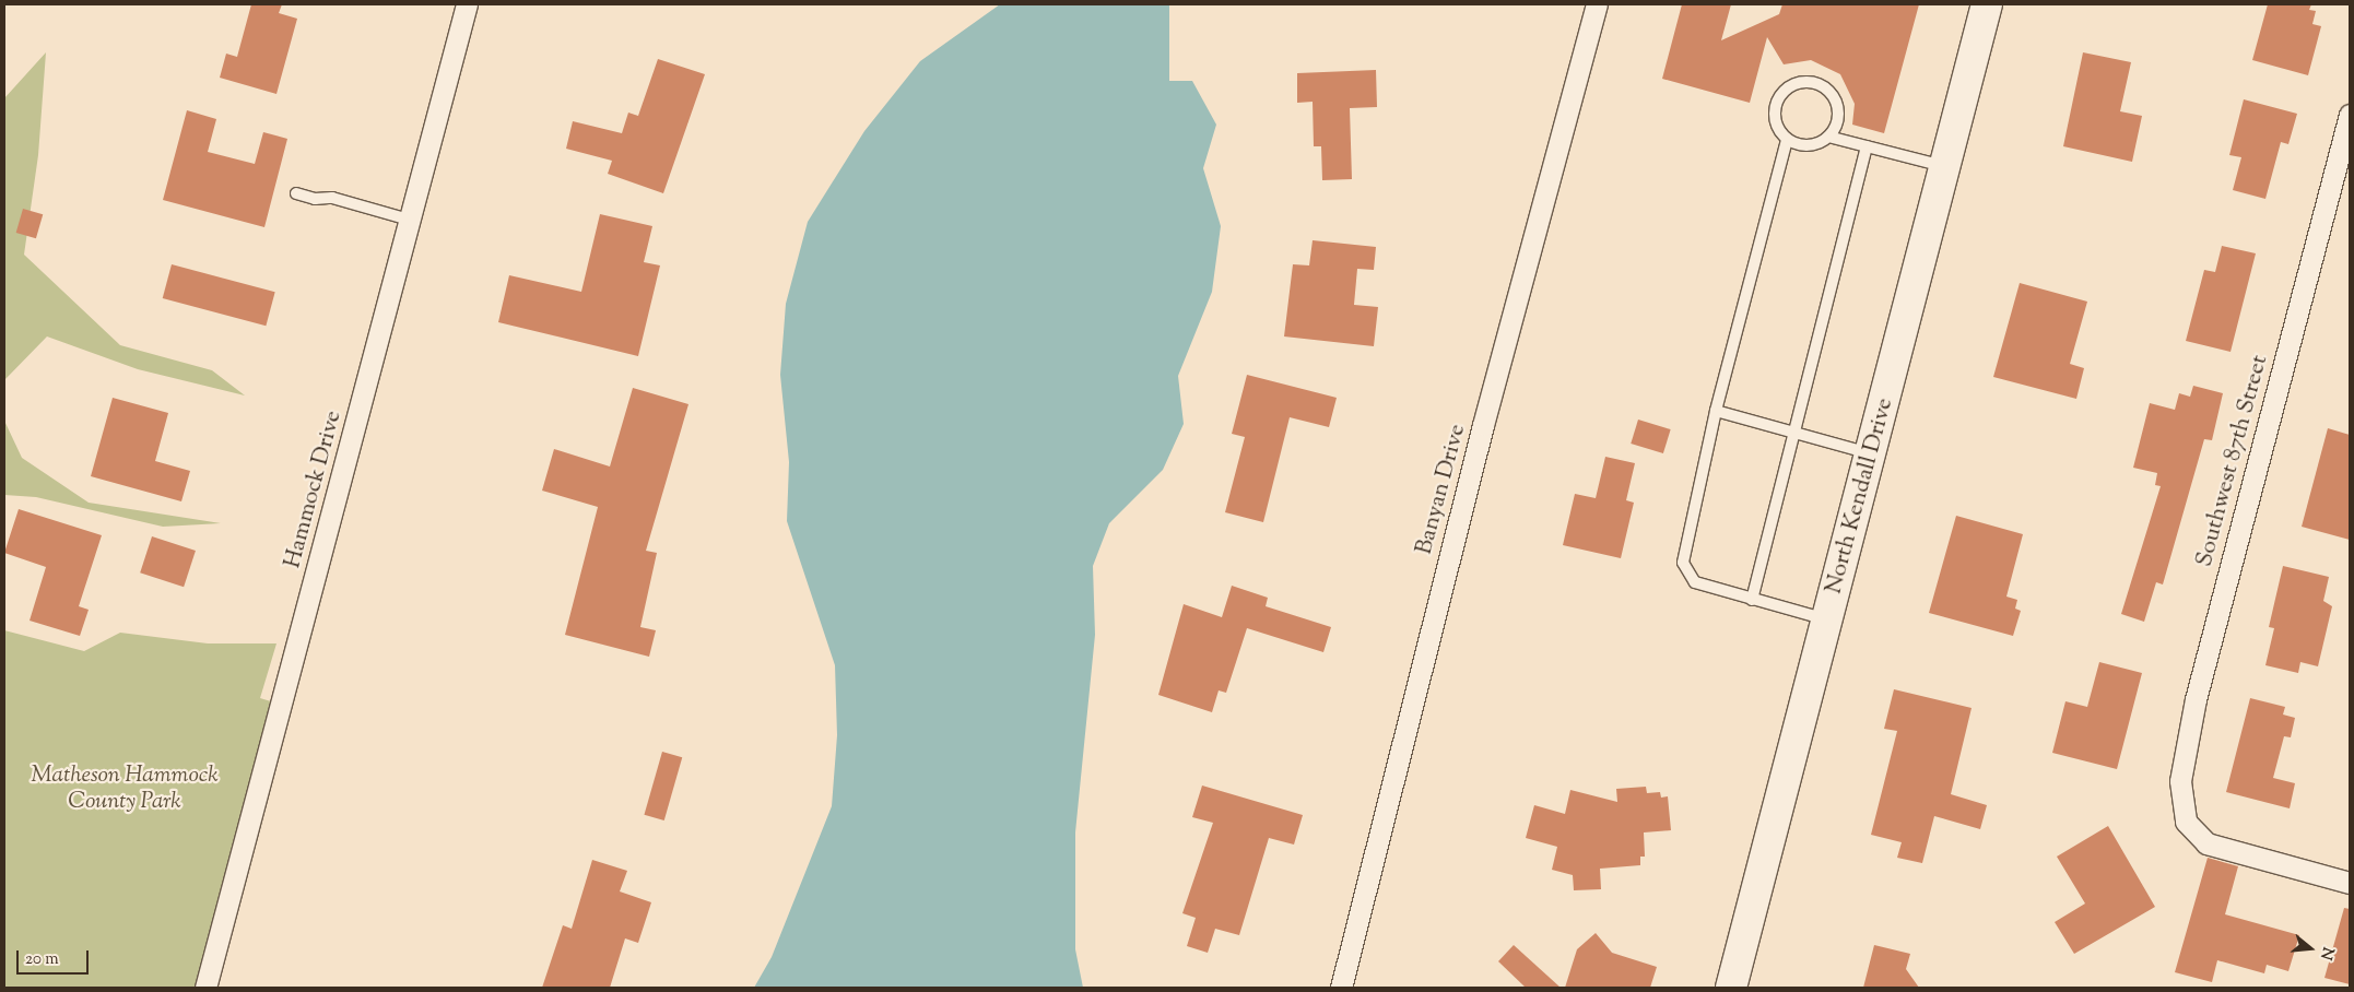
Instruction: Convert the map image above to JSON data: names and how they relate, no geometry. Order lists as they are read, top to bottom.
{
  "streets": {
    "street": [
      "Southwest 87th Street",
      "Hammock Drive",
      "Banyan Drive",
      "North Kendall Drive"
    ]
  },
  "parks": ["Matheson Hammock County Park"],
  "scale_bar": "20 m",
  "north": "right"
}
